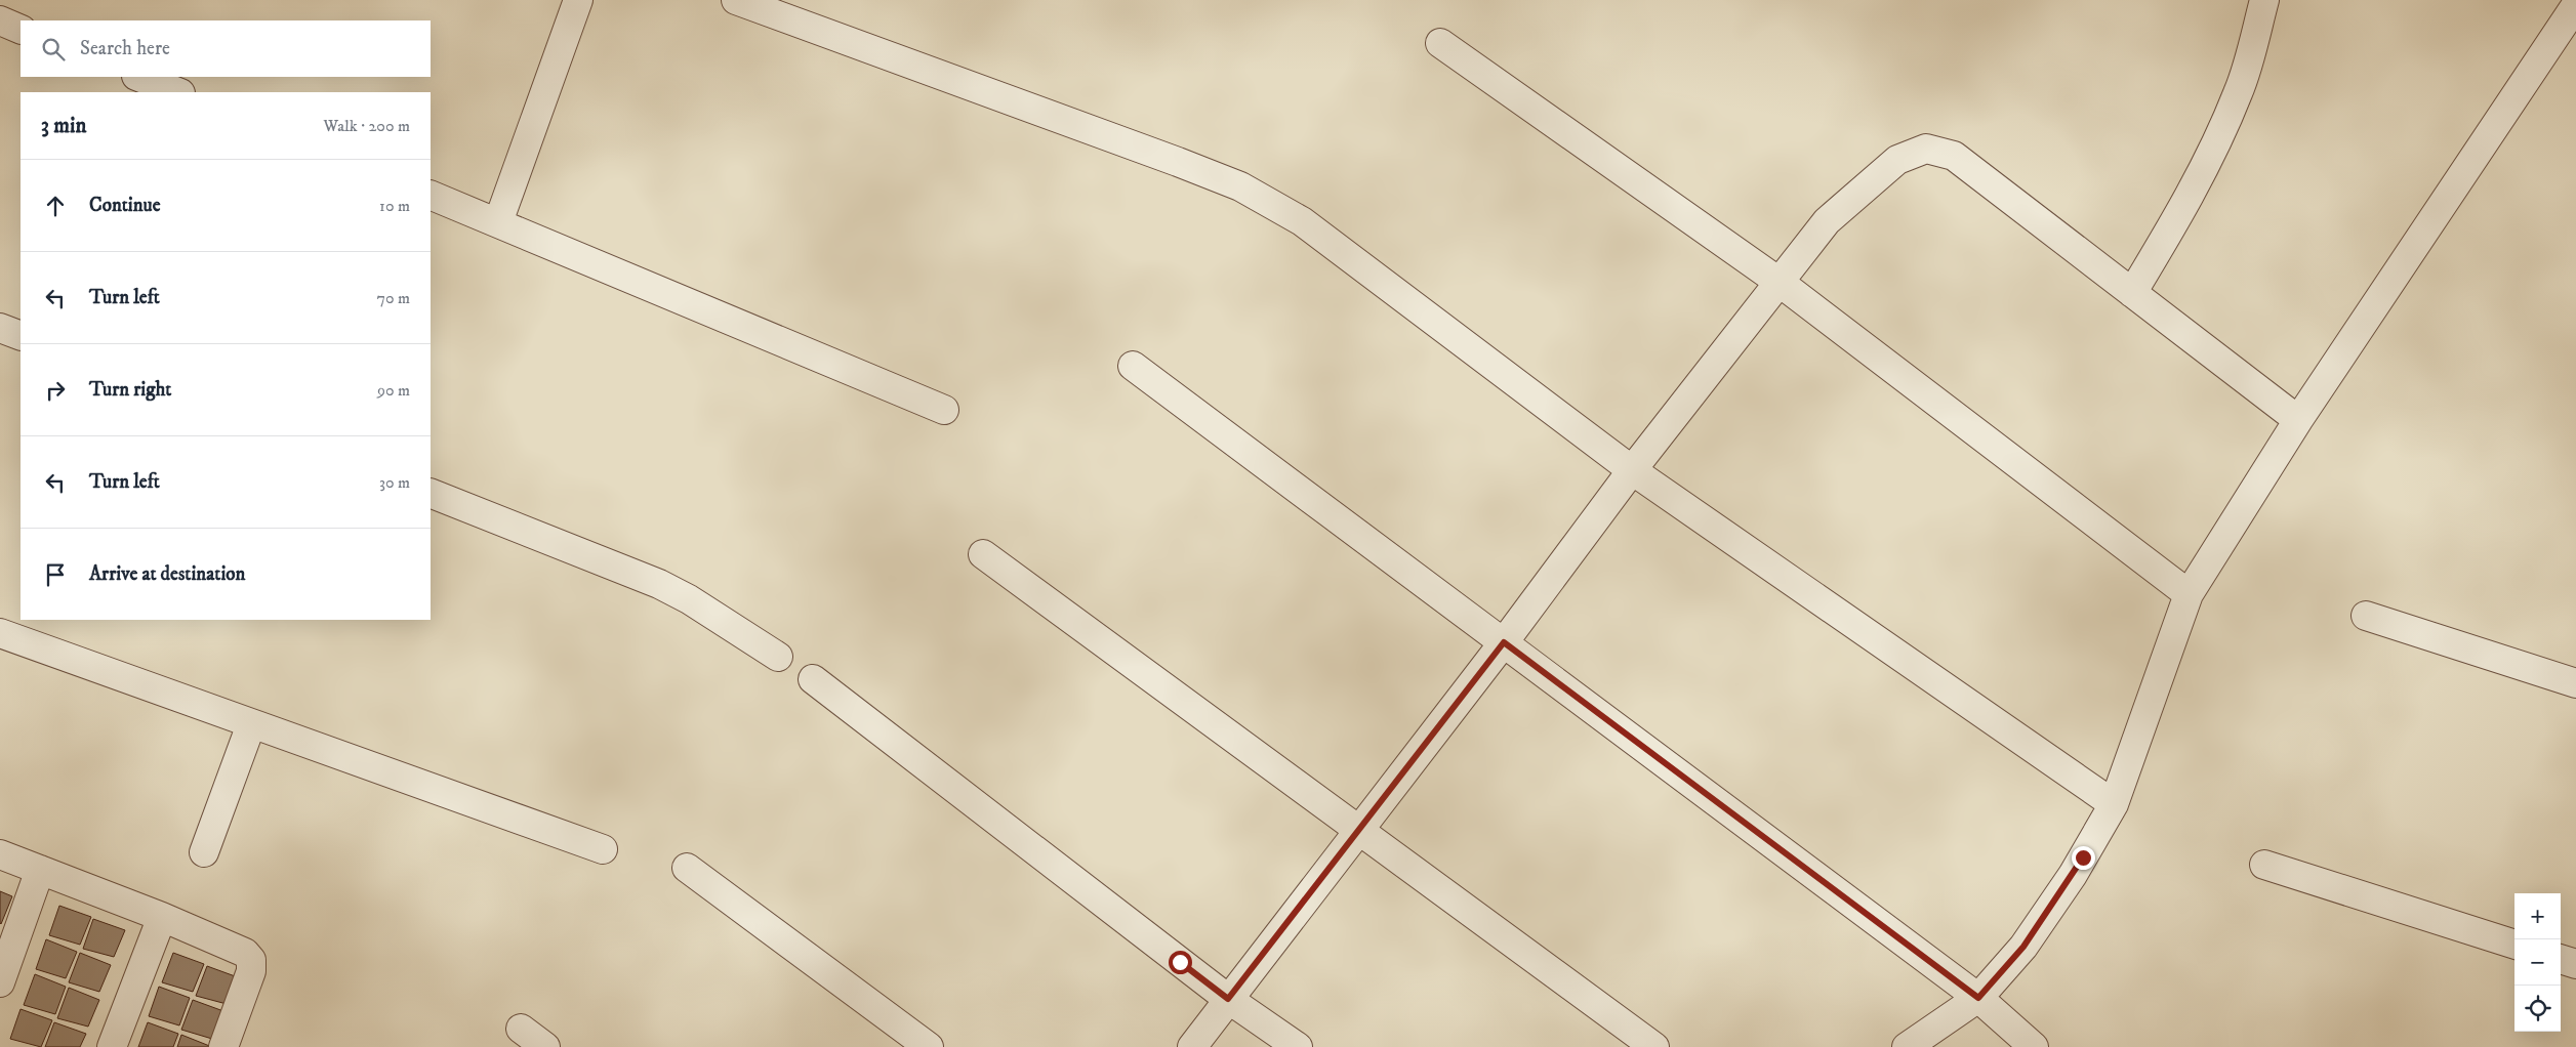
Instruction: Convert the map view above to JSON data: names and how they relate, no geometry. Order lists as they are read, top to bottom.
{
  "page": {
    "search": "Search here",
    "heading": ["3 min", "Walk · 200 m"],
    "list": [
      ["Continue", "10 m"],
      ["Turn left", "70 m"],
      ["Turn right", "90 m"],
      ["Turn left", "30 m"],
      "Arrive at destination"
    ],
    "map_buttons": ["+", "−"]
  }
}
